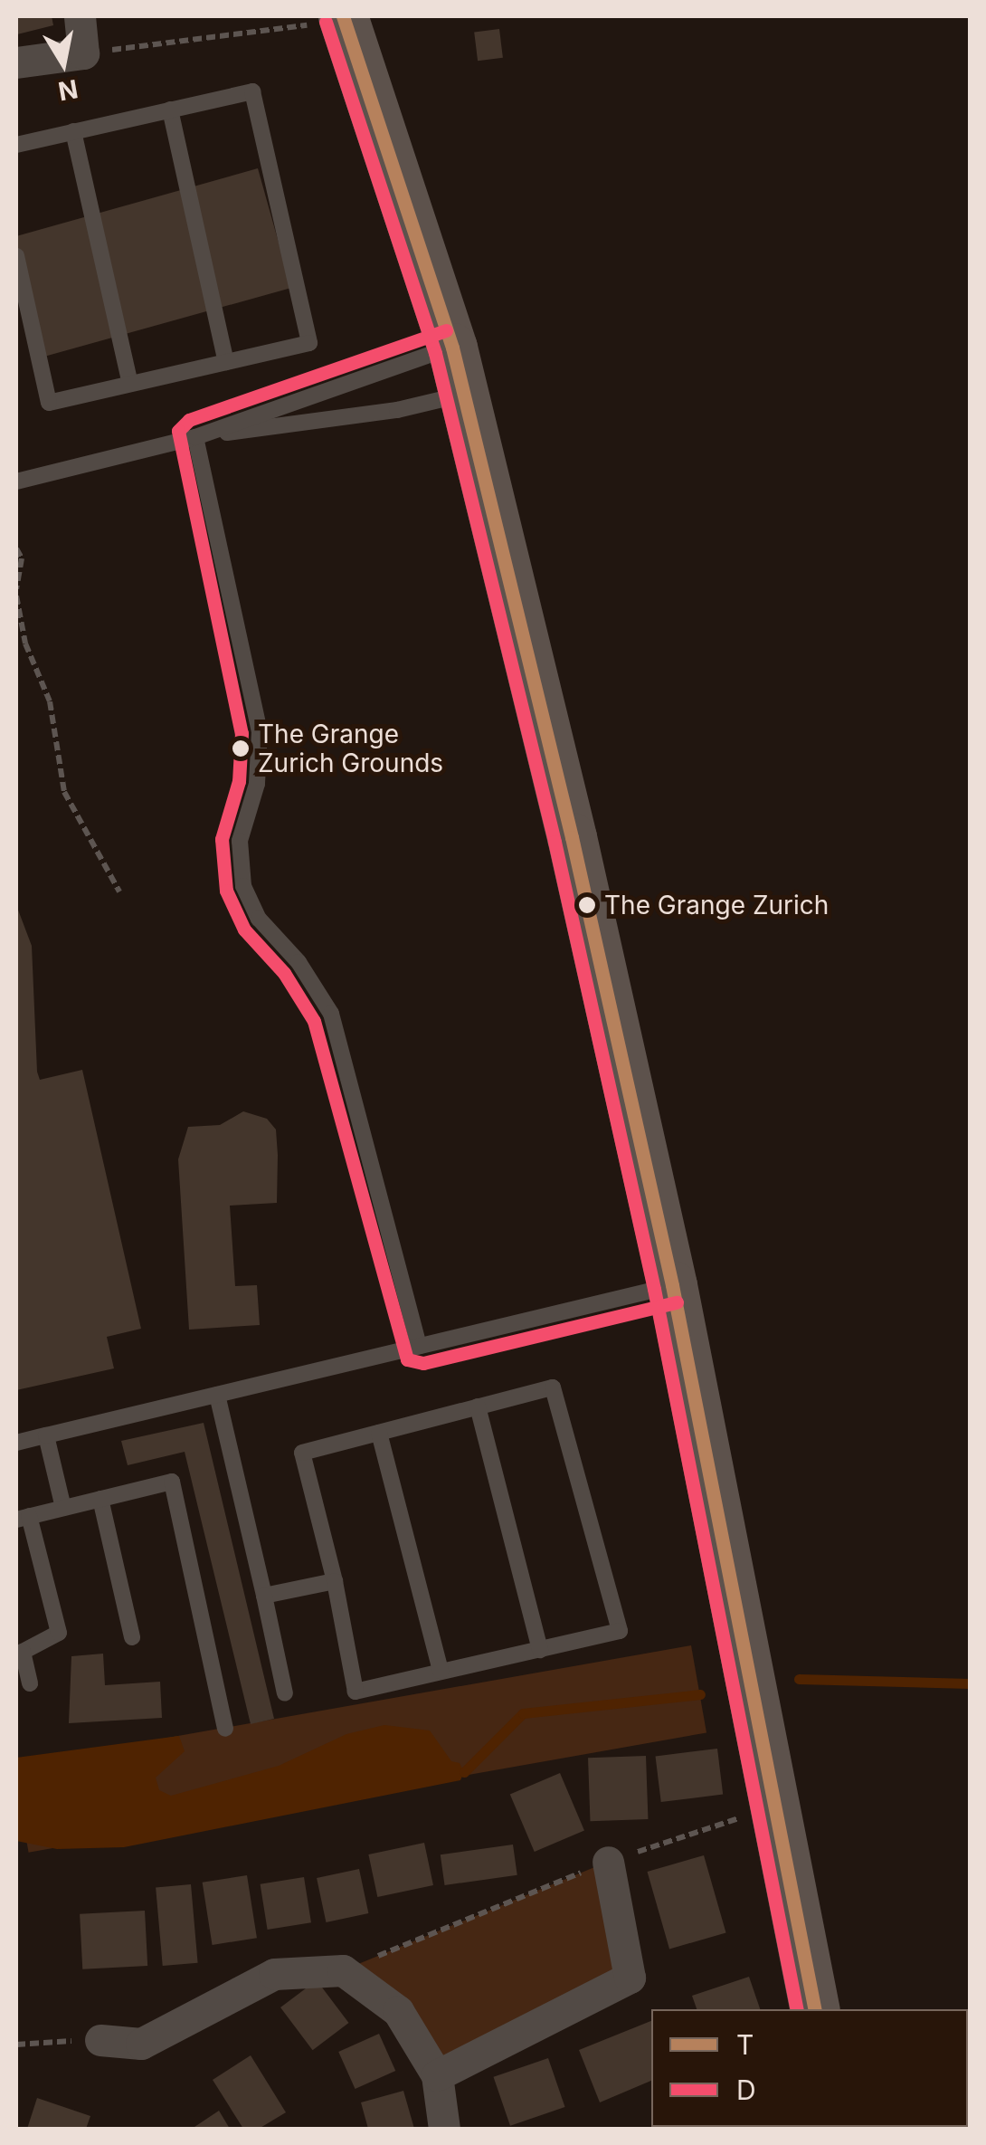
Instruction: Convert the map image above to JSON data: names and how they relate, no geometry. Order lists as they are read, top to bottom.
{
  "places": ["The Grange Zurich Grounds", "The Grange Zurich"],
  "lines": ["transit line T", "transit line D"],
  "legend": ["T", "D"],
  "north": "bottom"
}
